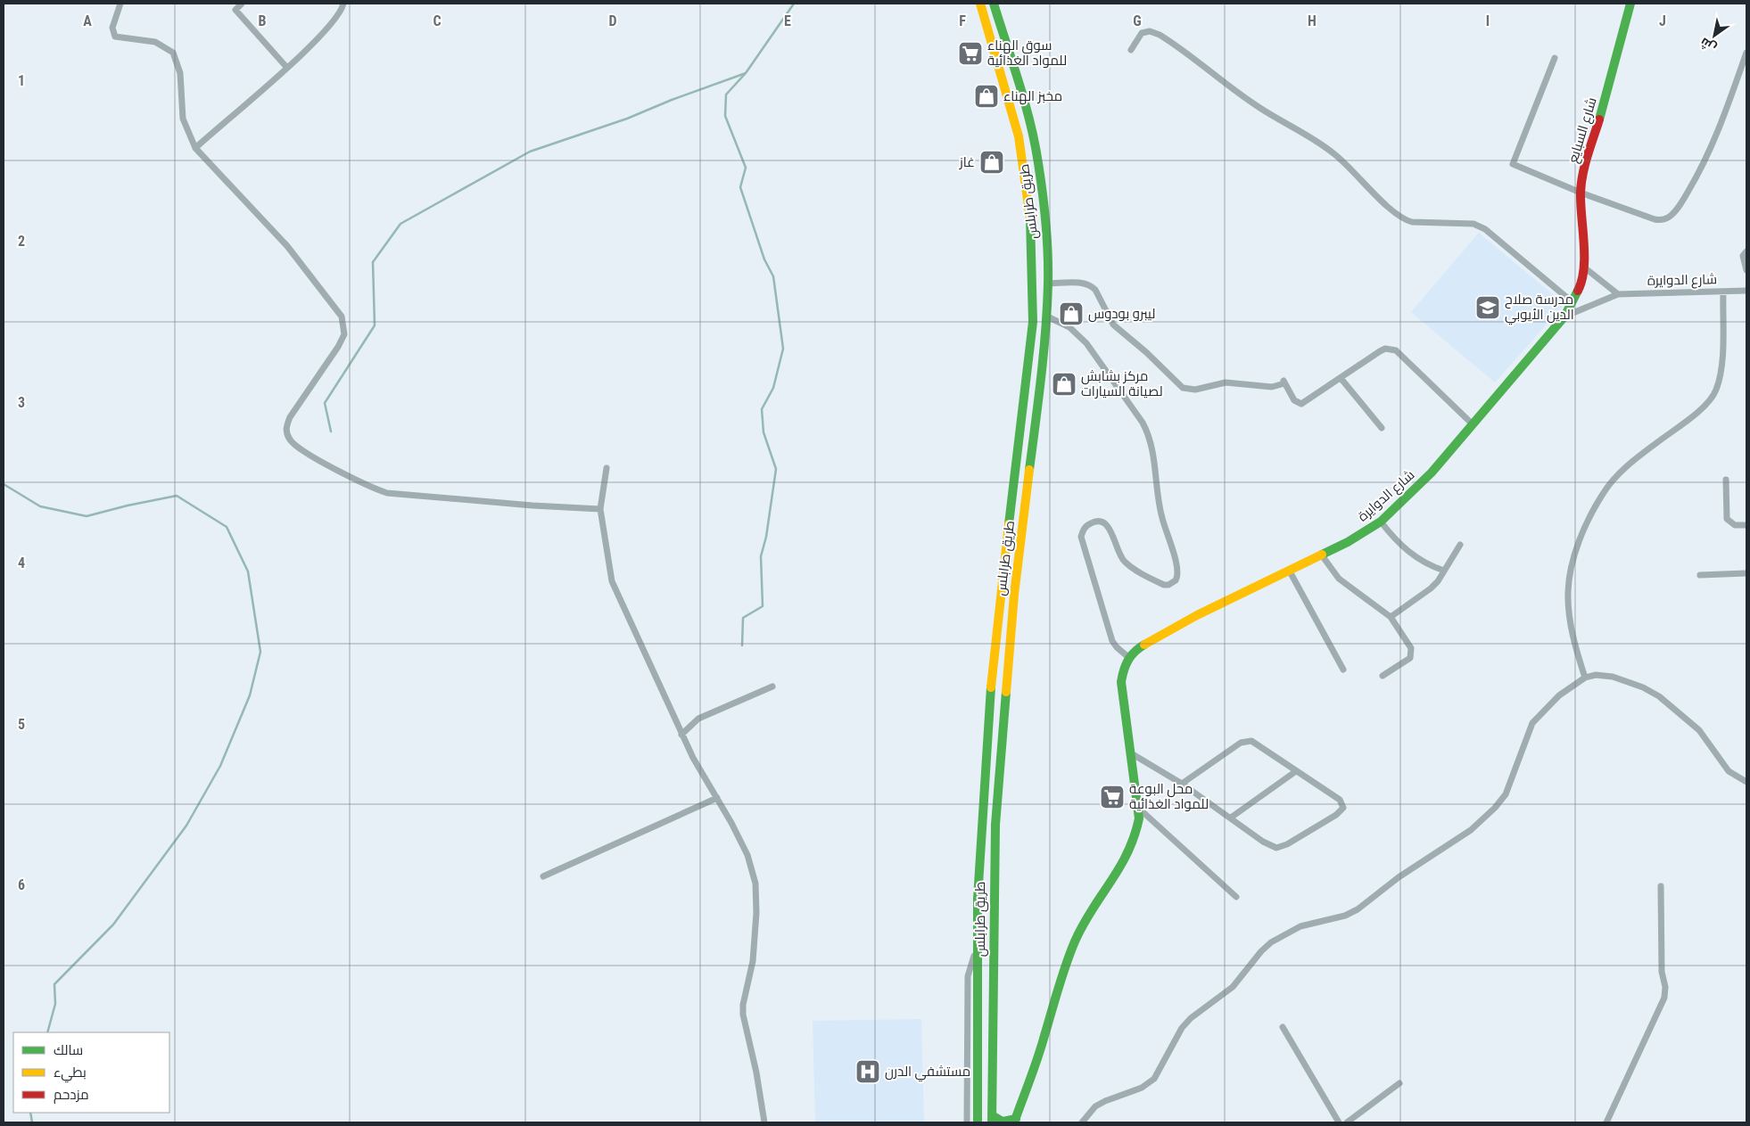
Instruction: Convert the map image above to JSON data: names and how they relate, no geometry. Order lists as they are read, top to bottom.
{
  "streets": {
    "main road": ["شارع السبايع", "طريق طرابلس", "شارع الدوايرة"]
  },
  "crossings": [
    ["شارع السبايع", "شارع الدوايرة"]
  ],
  "places": {
    "supermarket": ["سوق الهناء للمواد الغذائية", "محل البوعة للمواد الغذائية"],
    "shop": [
      "مخبز الهناء",
      "غاز",
      "ليبرو بودوس",
      "مركز بشابش لصيانة السيارات"
    ],
    "school or university": ["مدرسة صلاح الدين الأيوبي"],
    "hospital": ["مستشفي الدرن"]
  },
  "legend": ["سالك", "بطيء", "مزدحم"],
  "north": "bottom left",
  "grid": {
    "columns": [
      "A",
      "B",
      "C",
      "D",
      "E",
      "F",
      "G",
      "H",
      "I",
      "J"
    ],
    "rows": [
      "1",
      "2",
      "3",
      "4",
      "5",
      "6"
    ]
  }
}
